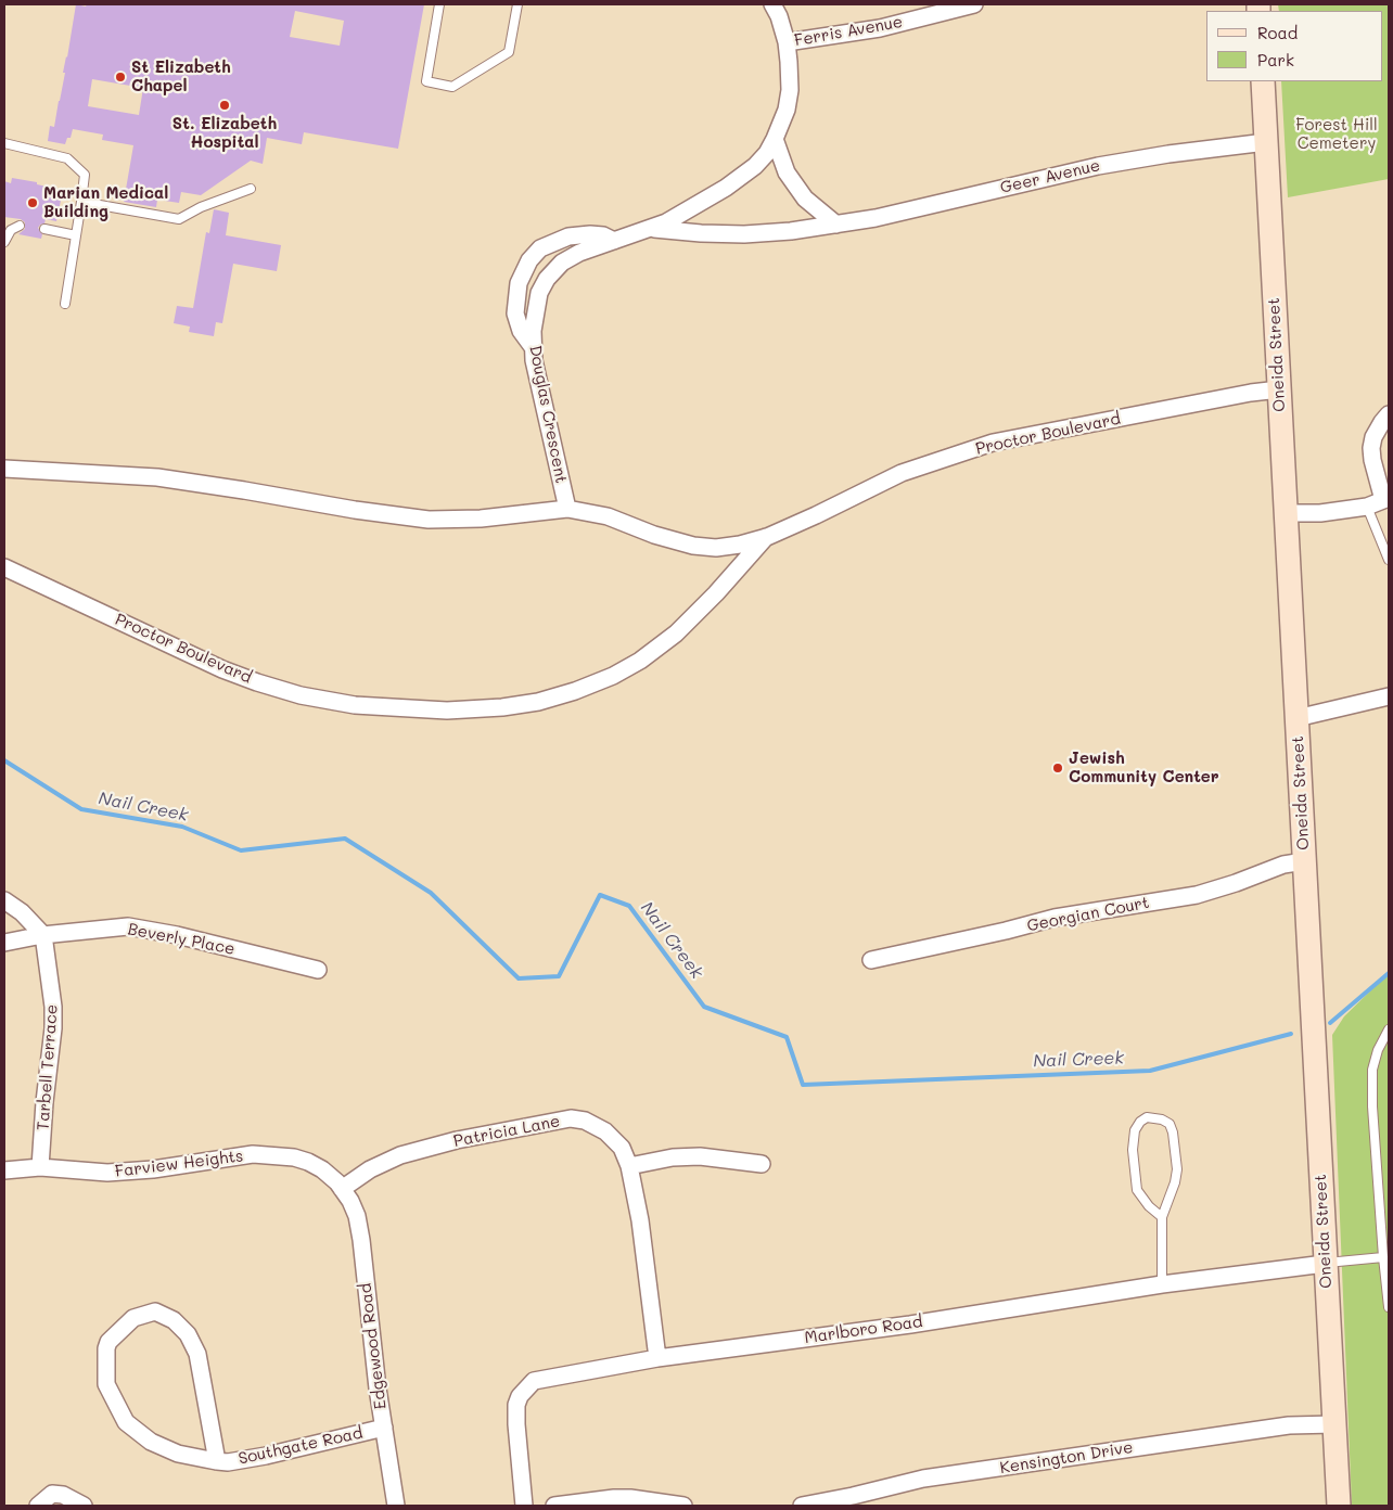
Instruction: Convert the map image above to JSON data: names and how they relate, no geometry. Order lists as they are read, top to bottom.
{
  "streets": {
    "street": [
      "Ferris Avenue",
      "Geer Avenue",
      "Oneida Street",
      "Douglas Crescent",
      "Proctor Boulevard",
      "Georgian Court",
      "Beverly Place",
      "Tarbell Terrace",
      "Patricia Lane",
      "Farview Heights",
      "Marlboro Road",
      "Edgewood Road",
      "Southgate Road",
      "Kensington Drive"
    ]
  },
  "crossings": [
    ["Ferris Avenue", "Douglas Crescent"],
    ["Geer Avenue", "Oneida Street"],
    ["Geer Avenue", "Douglas Crescent"],
    ["Oneida Street", "Proctor Boulevard"],
    ["Oneida Street", "Georgian Court"],
    ["Oneida Street", "Marlboro Road"],
    ["Oneida Street", "Kensington Drive"],
    ["Douglas Crescent", "Proctor Boulevard"],
    ["Beverly Place", "Tarbell Terrace"],
    ["Tarbell Terrace", "Farview Heights"],
    ["Patricia Lane", "Farview Heights"],
    ["Patricia Lane", "Marlboro Road"],
    ["Patricia Lane", "Edgewood Road"],
    ["Farview Heights", "Edgewood Road"],
    ["Edgewood Road", "Southgate Road"]
  ],
  "water": ["Nail Creek"],
  "parks": ["Forest Hill Cemetery"],
  "places": [
    "St Elizabeth Chapel",
    "St. Elizabeth Hospital",
    "Marian Medical Building",
    "Jewish Community Center"
  ],
  "legend": ["Road", "Park"]
}
